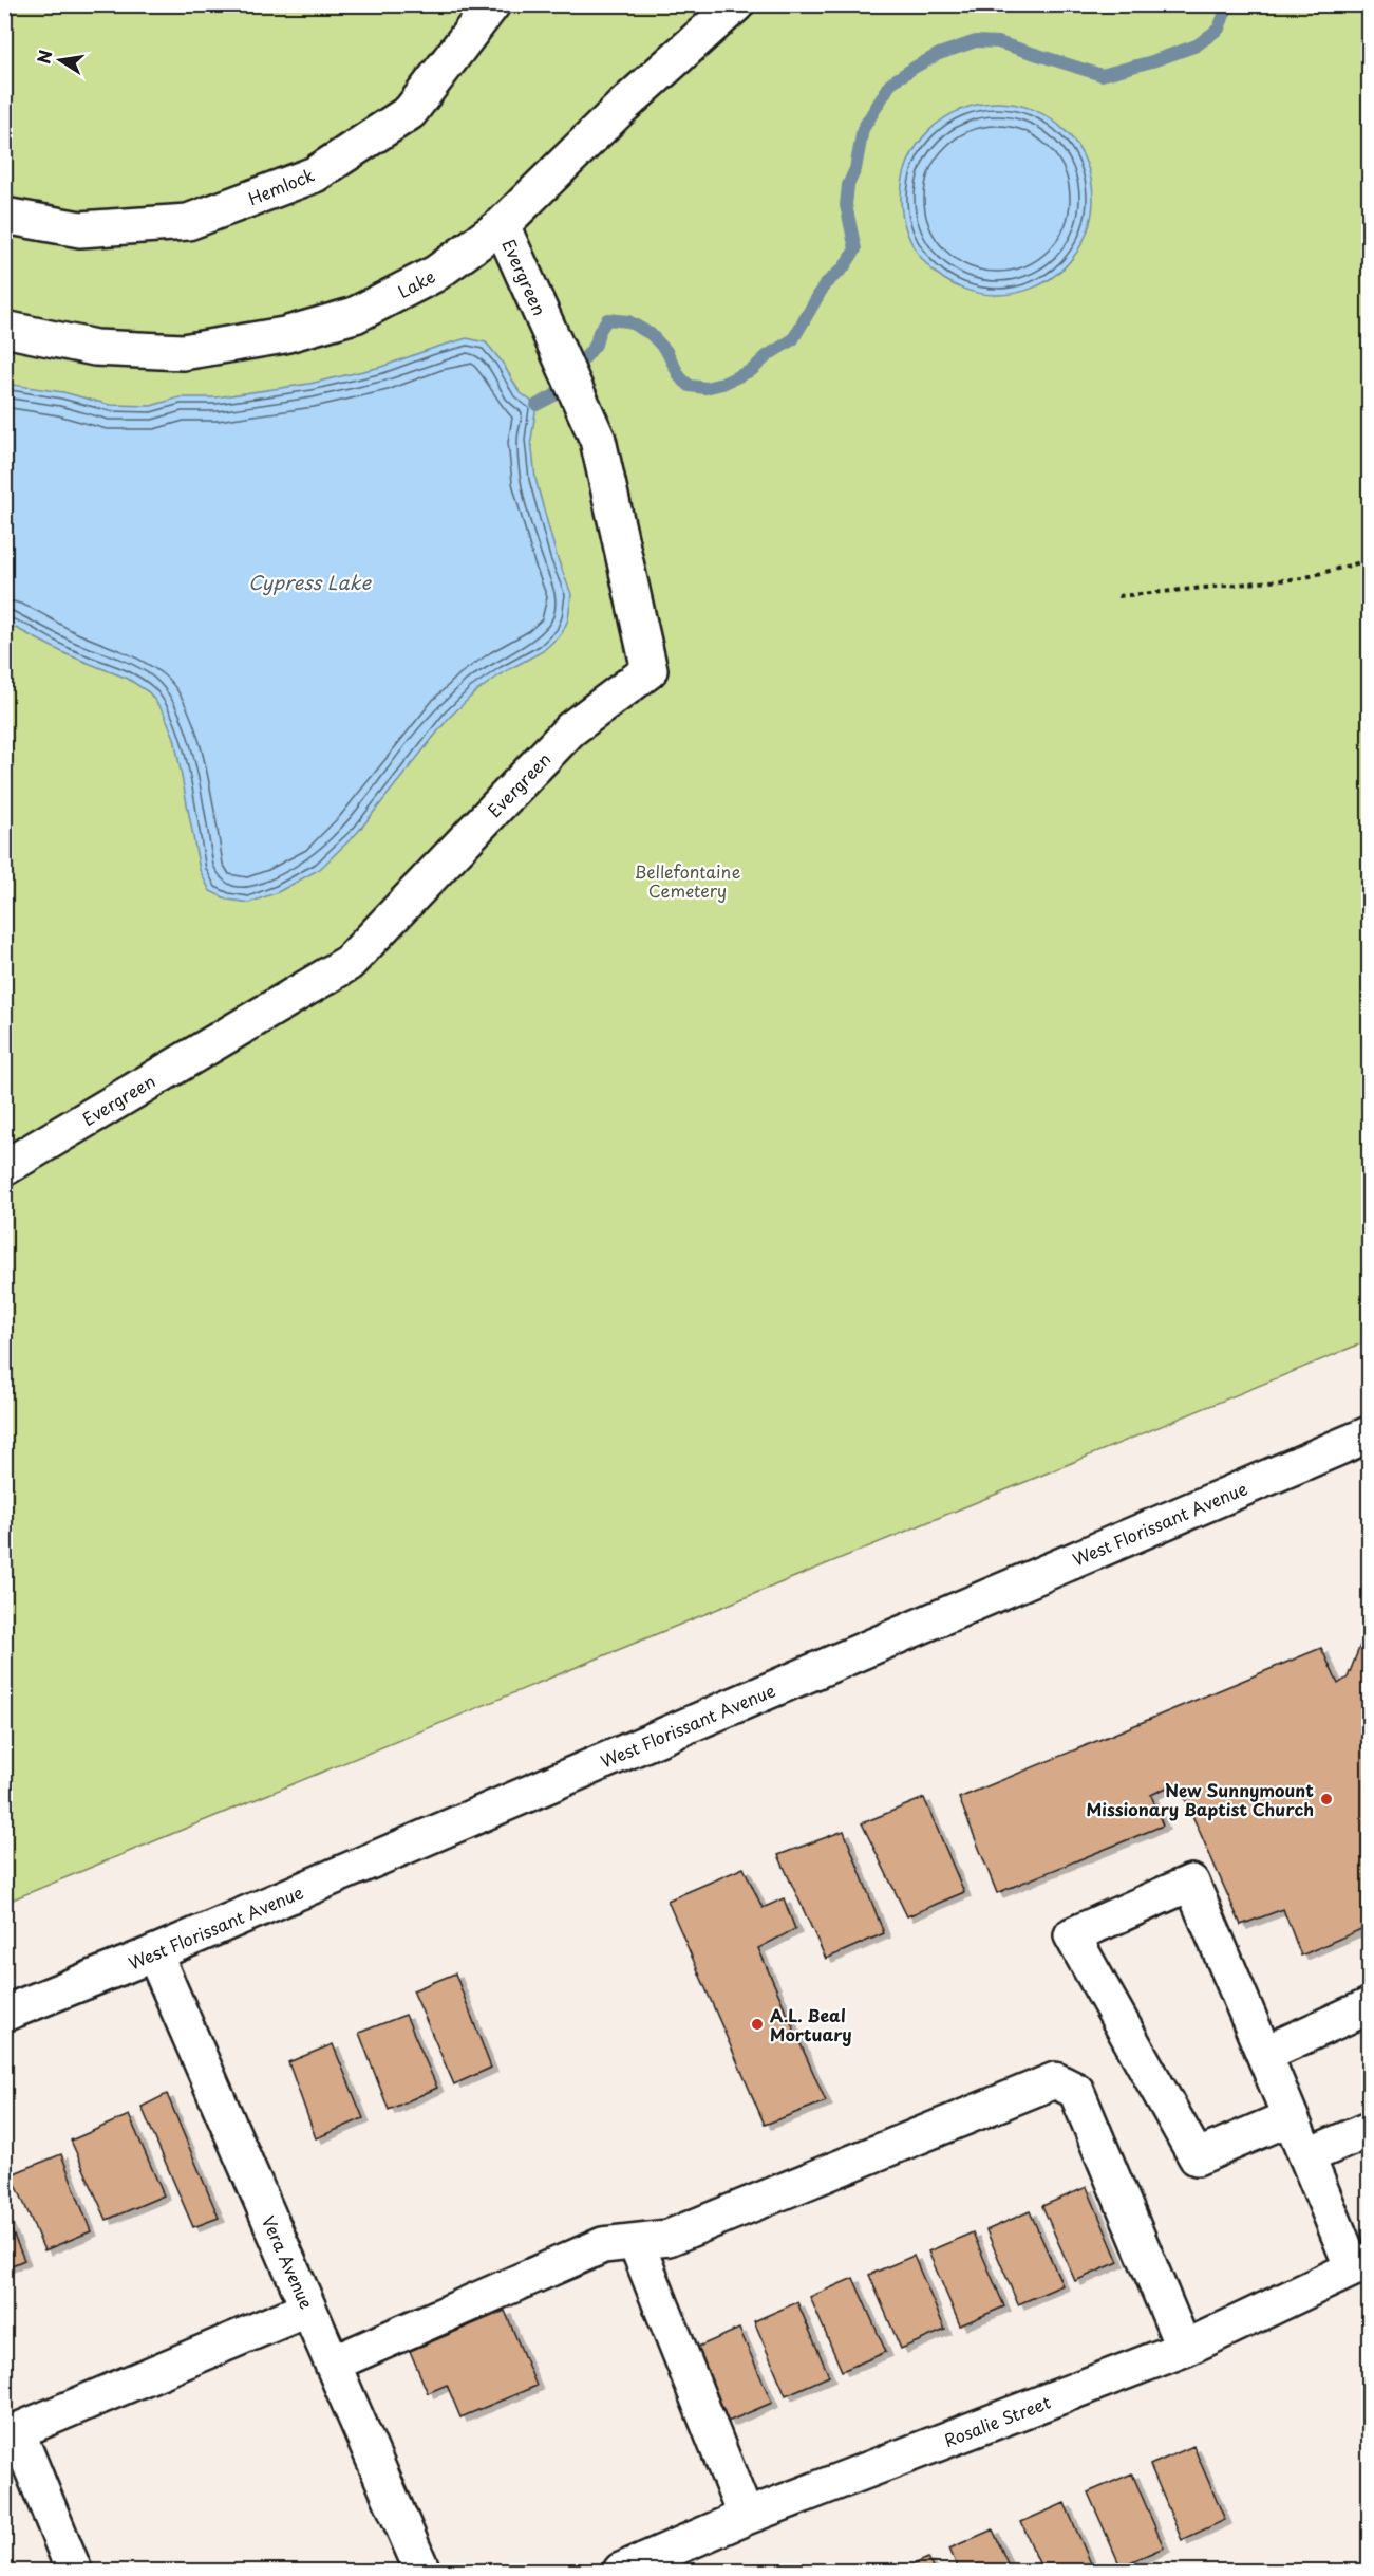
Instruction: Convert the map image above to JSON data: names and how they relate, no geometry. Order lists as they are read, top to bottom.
{
  "streets": {
    "street": [
      "Hemlock",
      "Evergreen",
      "Lake",
      "West Florissant Avenue",
      "Vera Avenue",
      "Rosalie Street"
    ]
  },
  "crossings": [
    ["Evergreen", "Lake"],
    ["West Florissant Avenue", "Vera Avenue"]
  ],
  "water": ["Cypress Lake"],
  "parks": ["Bellefontaine Cemetery"],
  "places": ["New Sunnymount Missionary Baptist Church", "A.L. Beal Mortuary"],
  "north": "left"
}
